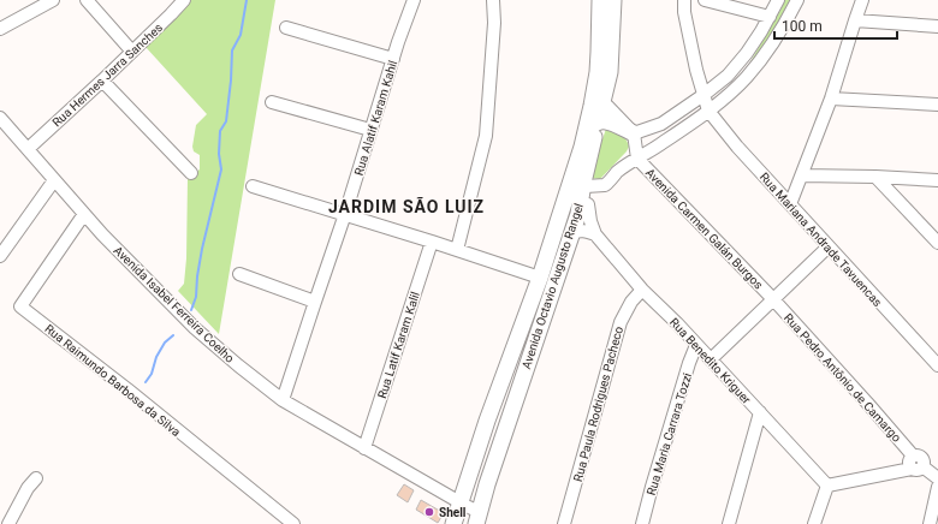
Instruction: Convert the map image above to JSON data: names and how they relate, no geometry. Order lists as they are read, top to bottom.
{
  "streets": {
    "main road": ["Avenida Octavio Augusto Rangel"],
    "street": [
      "Rua Hermes Jarra Sanches",
      "Rua Alatif Karam Kahil",
      "Avenida Carmen Galán Burgos",
      "Rua Mariana Andrade Tavuencas",
      "Avenida Isabel Ferreira Coelho",
      "Rua Latif Karam Kalil",
      "Rua Benedito Kriguer",
      "Rua Pedro Antônio de Camargo",
      "Rua Raimundo Barbosa da Silva",
      "Rua Paula Rodrigues Pacheco",
      "Rua Maria Carrara Tozzi"
    ]
  },
  "crossings": [
    ["Rua Hermes Jarra Sanches", "Avenida Isabel Ferreira Coelho"],
    ["Rua Alatif Karam Kahil", "Avenida Isabel Ferreira Coelho"],
    ["Avenida Carmen Galán Burgos", "Rua Pedro Antônio de Camargo"],
    ["Avenida Octavio Augusto Rangel", "Avenida Isabel Ferreira Coelho"],
    ["Avenida Octavio Augusto Rangel", "Rua Benedito Kriguer"],
    ["Avenida Isabel Ferreira Coelho", "Rua Latif Karam Kalil"],
    ["Avenida Isabel Ferreira Coelho", "Rua Raimundo Barbosa da Silva"],
    ["Rua Benedito Kriguer", "Rua Paula Rodrigues Pacheco"],
    ["Rua Benedito Kriguer", "Rua Maria Carrara Tozzi"]
  ],
  "districts": ["JARDIM SÃO LUIZ"],
  "places": ["Shell"],
  "scale_bar": "100 m"
}
